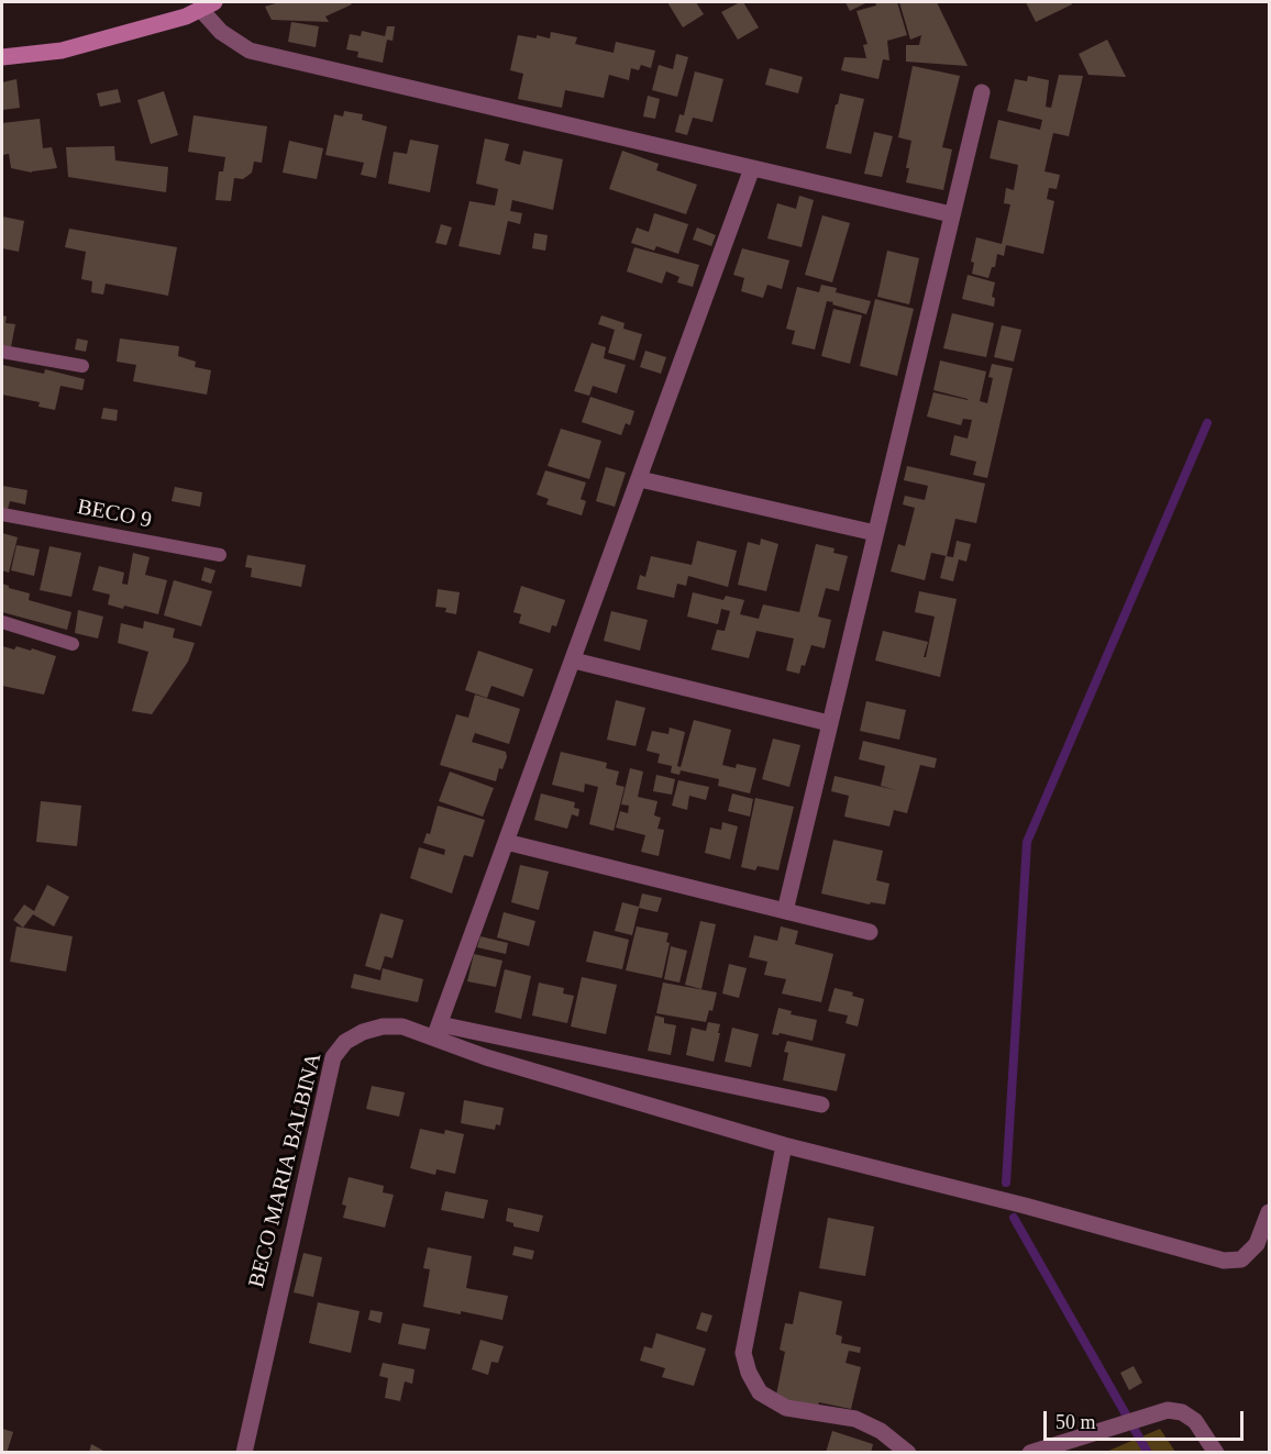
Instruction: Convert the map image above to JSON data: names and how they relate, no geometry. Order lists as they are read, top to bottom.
{
  "streets": {
    "street": ["BECO MARIA BALBINA"],
    "lane": ["BECO 9"]
  },
  "scale_bar": "50 m"
}
